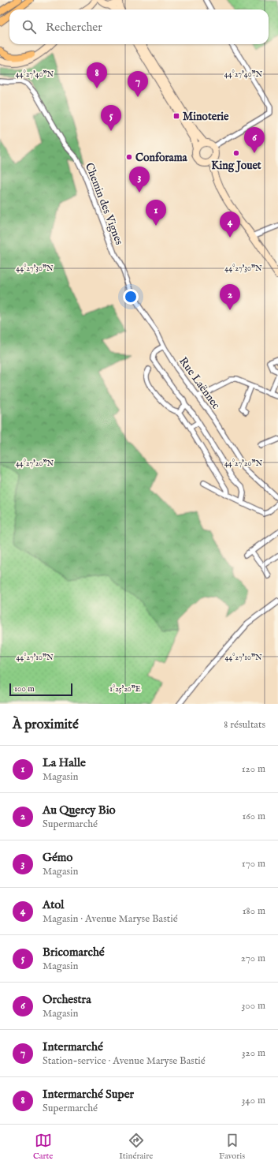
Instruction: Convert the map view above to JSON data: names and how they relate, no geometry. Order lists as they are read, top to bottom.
{
  "streets": {
    "street": ["Chemin des Vignes", "Rue Laënnec"]
  },
  "crossings": [
    ["Chemin des Vignes", "Rue Laënnec"]
  ],
  "places": {
    "transit": ["Minoterie"],
    "other": ["King Jouet", "Conforama"]
  },
  "scale_bar": "100 m",
  "page": {
    "search": "Rechercher",
    "pins": [
      "8",
      "7",
      "5",
      "6",
      "3",
      "1",
      "4",
      "2"
    ],
    "scale": "100 m",
    "heading": ["À proximité", "8 résultats"],
    "list": [
      {
        "mark": "1",
        "name": "La Halle",
        "note": "Magasin",
        "value": "120 m"
      },
      {
        "mark": "2",
        "name": "Au Quercy Bio",
        "note": "Supermarché",
        "value": "160 m"
      },
      {
        "mark": "3",
        "name": "Gémo",
        "note": "Magasin",
        "value": "170 m"
      },
      {
        "mark": "4",
        "name": "Atol",
        "note": "Magasin · Avenue Maryse Bastié",
        "value": "180 m"
      },
      {
        "mark": "5",
        "name": "Bricomarché",
        "note": "Magasin",
        "value": "270 m"
      },
      {
        "mark": "6",
        "name": "Orchestra",
        "note": "Magasin",
        "value": "300 m"
      },
      {
        "mark": "7",
        "name": "Intermarché",
        "note": "Station-service · Avenue Maryse Bastié",
        "value": "320 m"
      },
      {
        "mark": "8",
        "name": "Intermarché Super",
        "note": "Supermarché",
        "value": "340 m"
      }
    ],
    "nav": ["Carte", "Itinéraire", "Favoris"]
  },
  "coordinates": [
    "44°27'40\"N",
    "44°27'30\"N",
    "44°27'20\"N",
    "44°27'10\"N",
    "1°25'20\"E"
  ]
}
